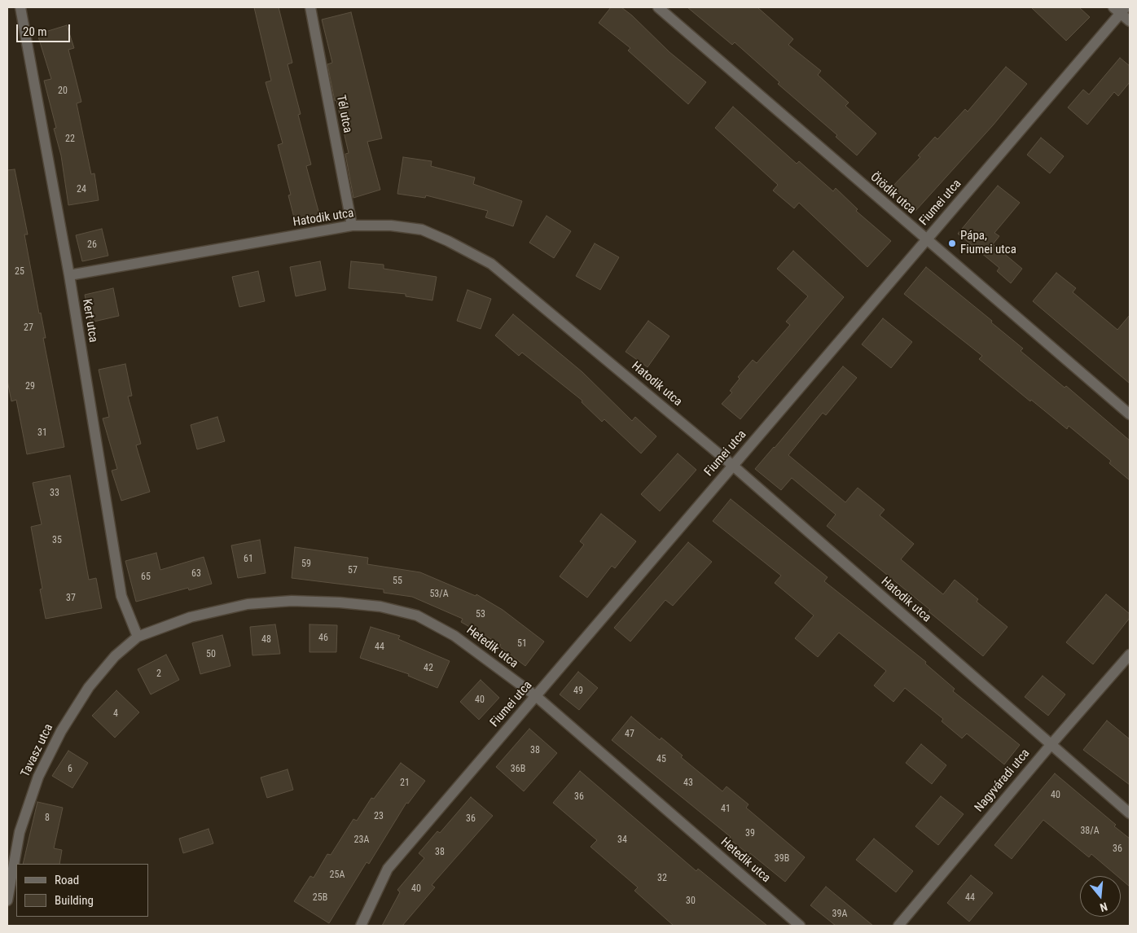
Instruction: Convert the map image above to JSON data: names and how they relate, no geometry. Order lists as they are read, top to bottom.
{
  "streets": {
    "street": [
      "Tél utca",
      "Ötödik utca",
      "Fiumei utca",
      "Hatodik utca",
      "Kert utca",
      "Hetedik utca",
      "Tavasz utca",
      "Nagyváradi utca"
    ]
  },
  "crossings": [
    ["Tél utca", "Hatodik utca"],
    ["Ötödik utca", "Fiumei utca"],
    ["Fiumei utca", "Hatodik utca"],
    ["Fiumei utca", "Hetedik utca"],
    ["Hatodik utca", "Kert utca"],
    ["Hatodik utca", "Nagyváradi utca"],
    ["Kert utca", "Hetedik utca"],
    ["Kert utca", "Tavasz utca"],
    ["Hetedik utca", "Tavasz utca"]
  ],
  "places": ["Pápa, Fiumei utca"],
  "house_numbers": [
    "20",
    "22",
    "24",
    "26",
    "25",
    "27",
    "29",
    "31",
    "33",
    "35",
    "61",
    "59",
    "57",
    "63",
    "65",
    "55",
    "53/A",
    "37",
    "53",
    "46",
    "48",
    "51",
    "44",
    "50",
    "42",
    "2",
    "49",
    "40",
    "4",
    "47",
    "38",
    "45",
    "6",
    "36B",
    "21",
    "43",
    "40",
    "36",
    "41",
    "23",
    "8",
    "36",
    "38/A",
    "39",
    "23A",
    "34",
    "36",
    "38",
    "39B",
    "25A",
    "32",
    "40",
    "25B",
    "44",
    "30",
    "39A"
  ],
  "legend": ["Road", "Building"],
  "scale_bar": "20 m",
  "north": "bottom"
}
